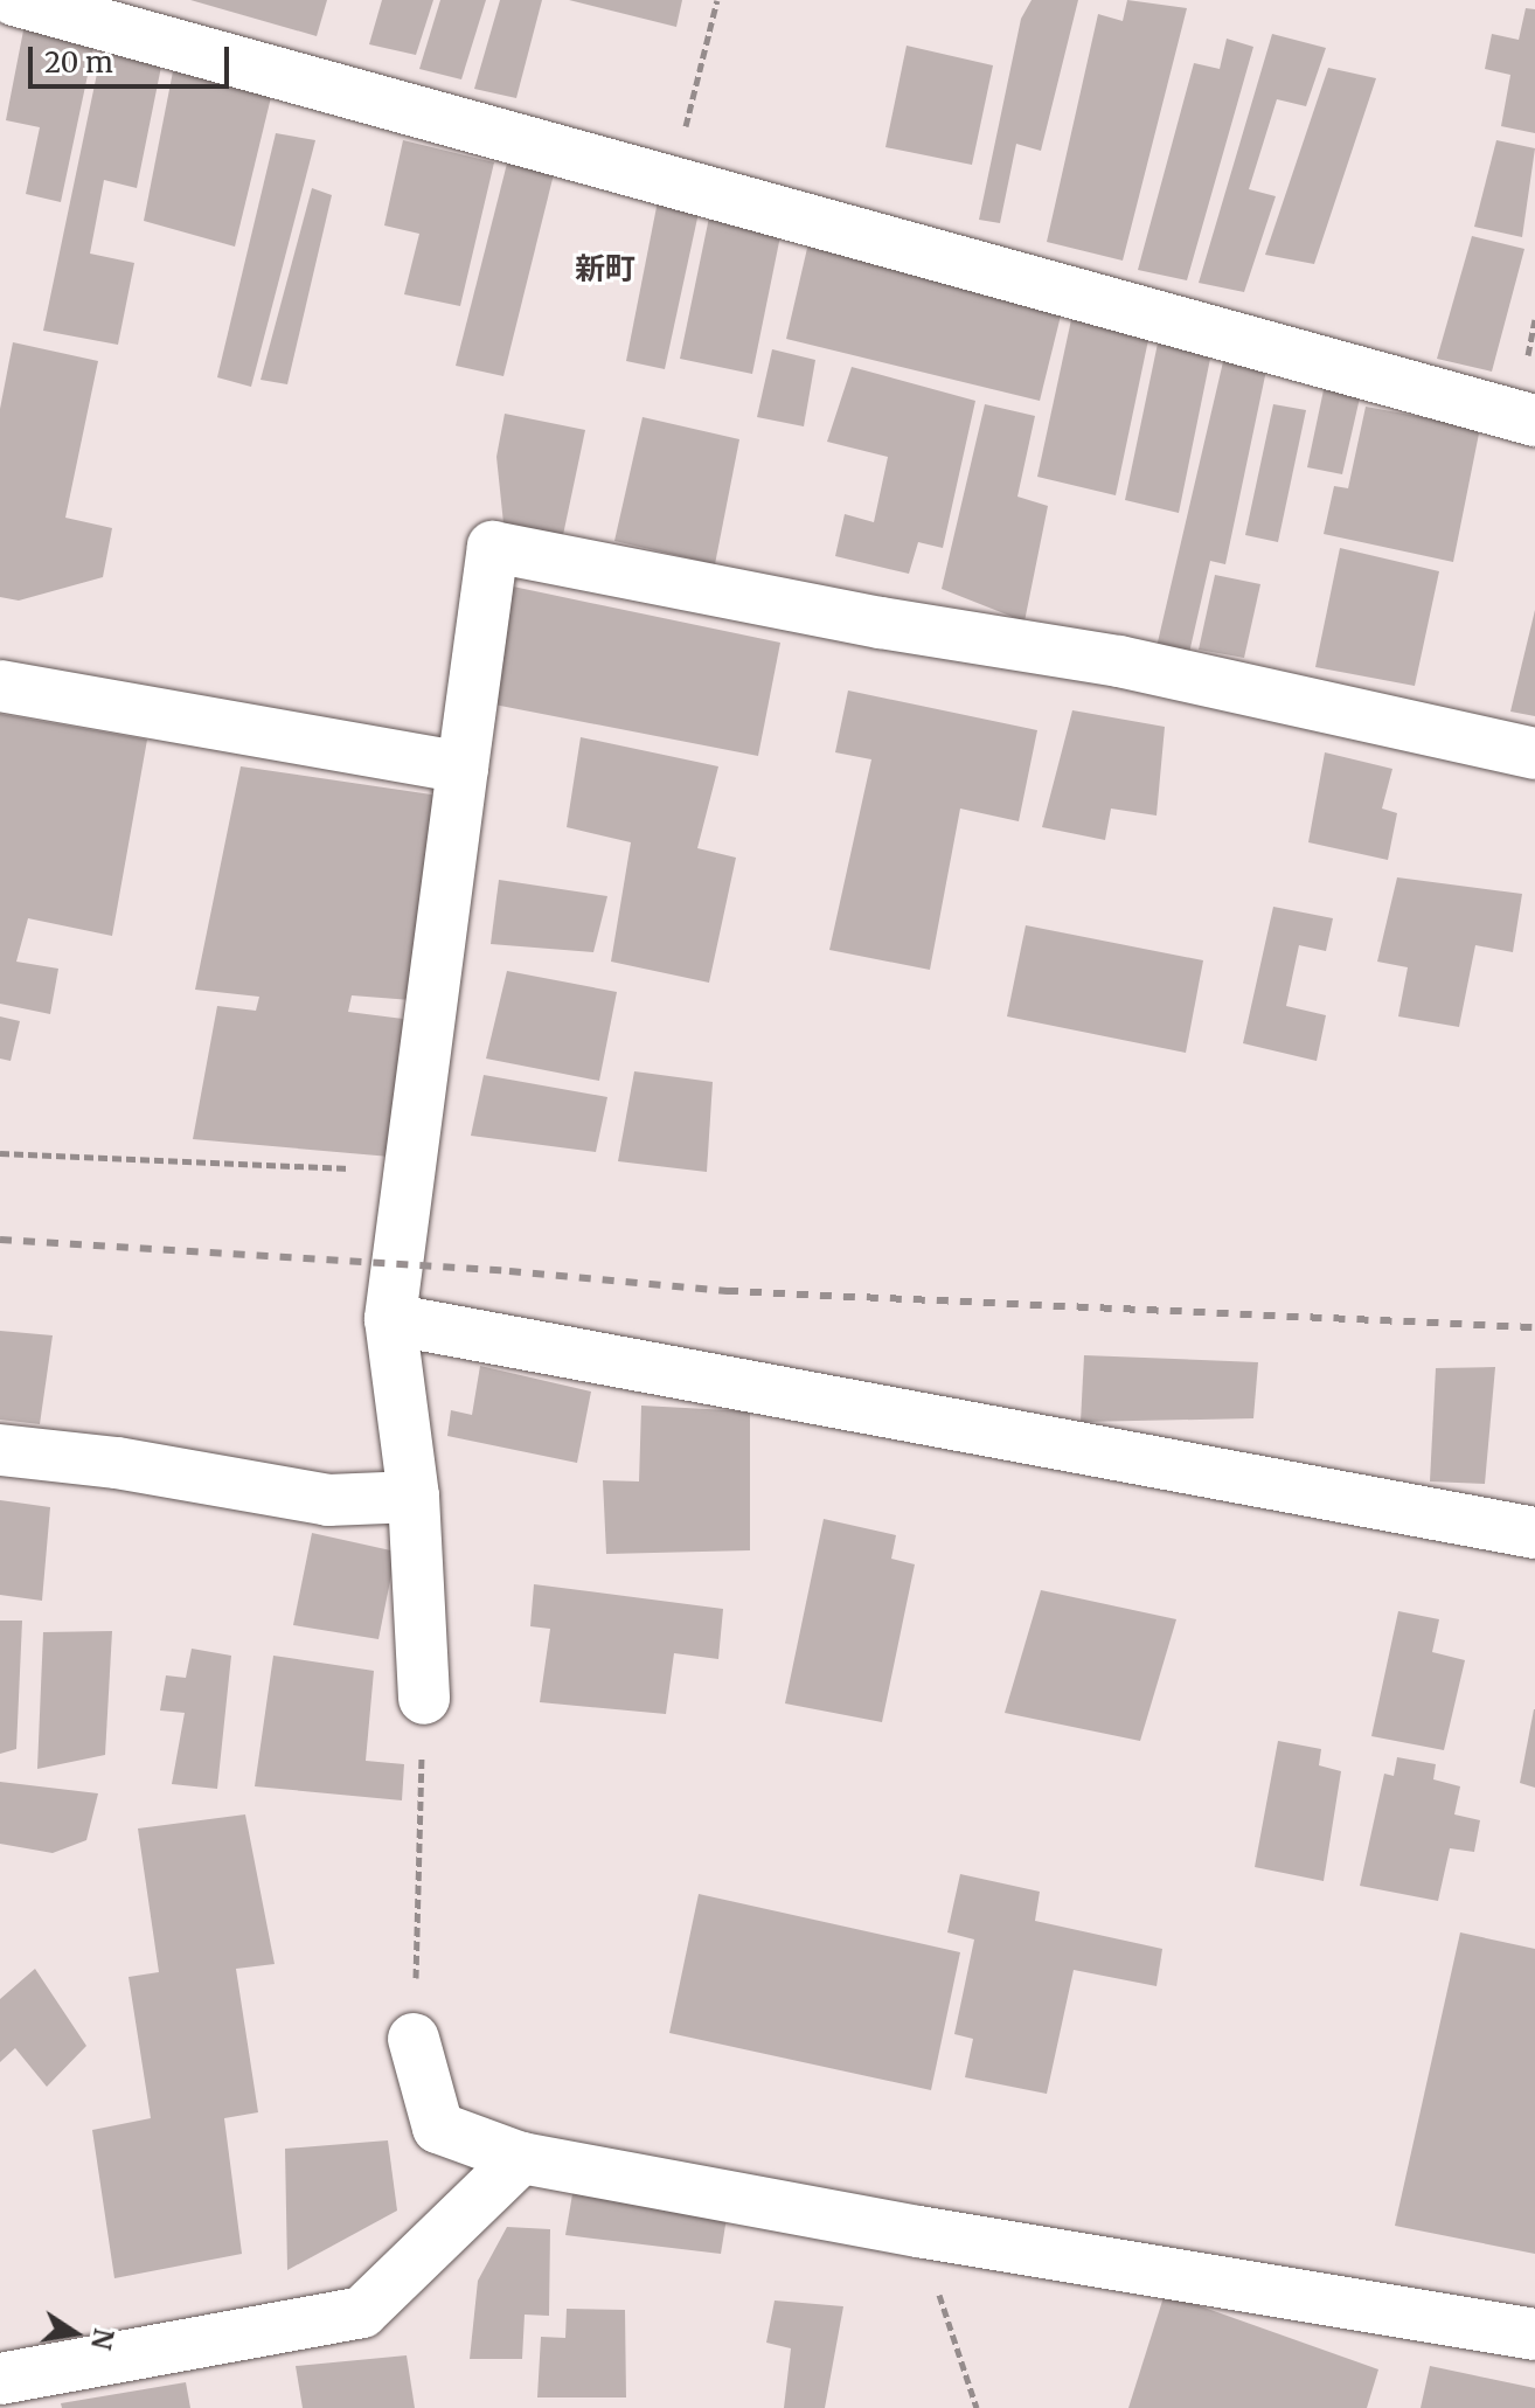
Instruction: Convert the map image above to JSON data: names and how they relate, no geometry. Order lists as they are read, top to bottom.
{
  "districts": ["新町"],
  "scale_bar": "20 m",
  "north": "right"
}
